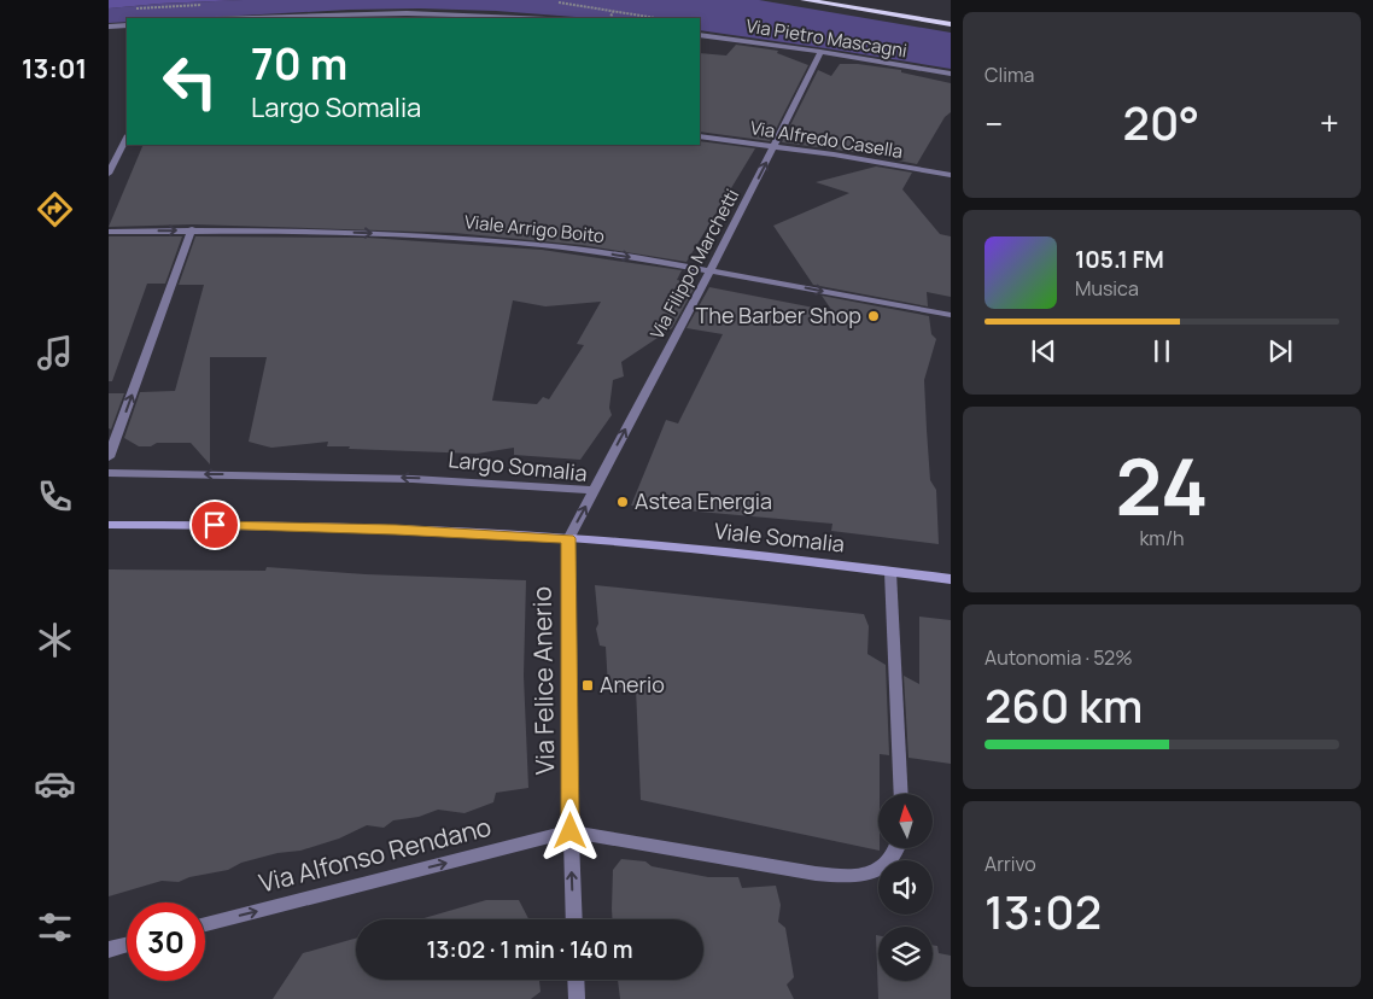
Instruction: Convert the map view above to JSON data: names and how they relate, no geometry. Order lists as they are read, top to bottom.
{
  "streets": {
    "main road": ["Viale Somalia"],
    "street": [
      "Via Pietro Mascagni",
      "Via Alfredo Casella",
      "Viale Arrigo Boito",
      "Via Filippo Marchetti",
      "Largo Somalia",
      "Via Felice Anerio",
      "Via Alfonso Rendano"
    ]
  },
  "crossings": [
    ["Via Pietro Mascagni", "Via Filippo Marchetti"],
    ["Via Alfredo Casella", "Via Filippo Marchetti"],
    ["Viale Arrigo Boito", "Via Filippo Marchetti"],
    ["Via Filippo Marchetti", "Largo Somalia"],
    ["Largo Somalia", "Viale Somalia"],
    ["Largo Somalia", "Via Felice Anerio"],
    ["Viale Somalia", "Via Felice Anerio"],
    ["Via Felice Anerio", "Via Alfonso Rendano"]
  ],
  "one_way": [
    "Viale Arrigo Boito",
    "Via Filippo Marchetti",
    "Largo Somalia",
    "Via Alfonso Rendano"
  ],
  "places": {
    "other": ["The Barber Shop", "Astea Energia"],
    "transit": ["Anerio"]
  },
  "north": "top",
  "page": {
    "tabs": "13:01",
    "tile": [
      "Clima",
      ["24", "km/h"],
      ["Autonomia · 52%", "260 km"],
      ["Arrivo", "13:02"]
    ],
    "turn": ["70 m", "Largo Somalia"],
    "heat": ["−", "20°", "+"],
    "song": ["105.1 FM", "Musica"],
    "limit": "30",
    "trip": "13:02 · 1 min · 140 m"
  }
}
